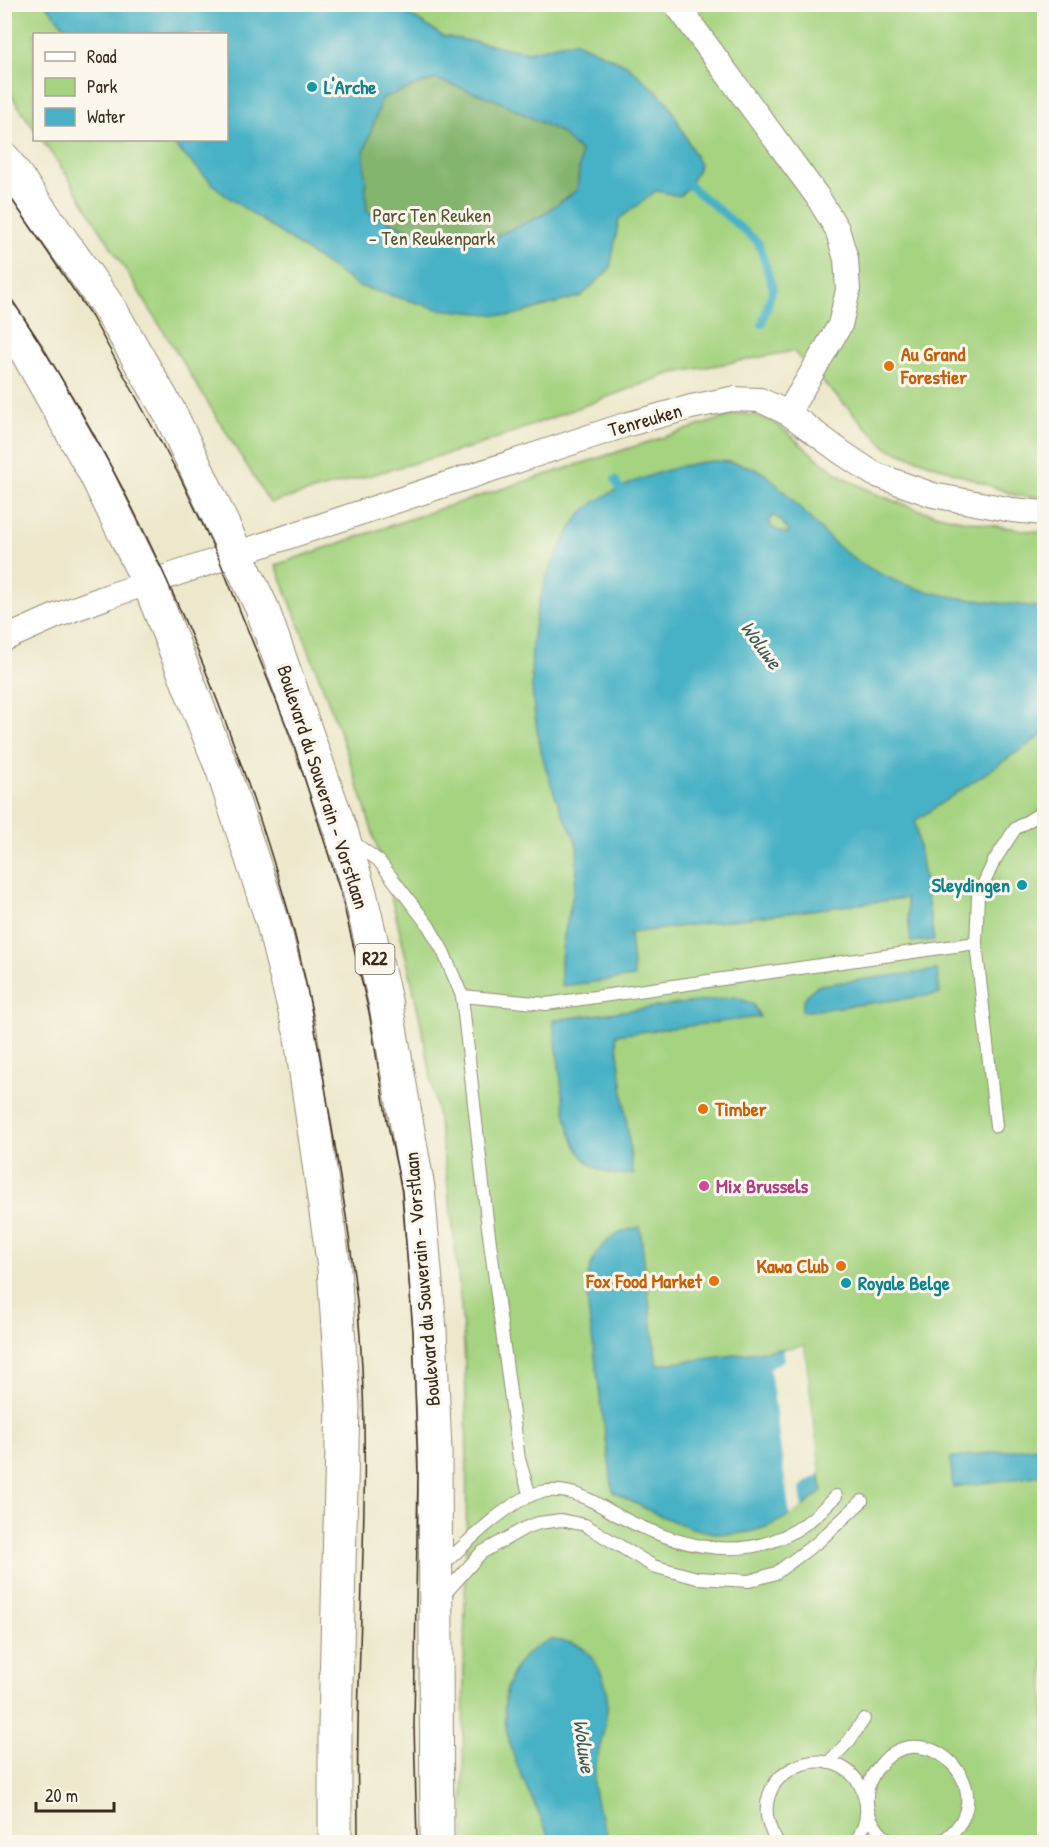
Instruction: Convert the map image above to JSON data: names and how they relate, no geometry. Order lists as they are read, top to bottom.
{
  "streets": {
    "main road": ["Boulevard du Souverain - Vorstlaan", "R22"],
    "street": ["Tenreuken"]
  },
  "crossings": [
    ["Tenreuken", "Boulevard du Souverain - Vorstlaan"]
  ],
  "water": ["Woluwe"],
  "parks": ["Parc Ten Reuken - Ten Reukenpark"],
  "places": [
    "L'Arche",
    "Au Grand Forestier",
    "Sleydingen",
    "Timber",
    "Mix Brussels",
    "Kawa Club",
    "Fox Food Market",
    "Royale Belge"
  ],
  "legend": ["Road", "Park", "Water"],
  "scale_bar": "20 m"
}
